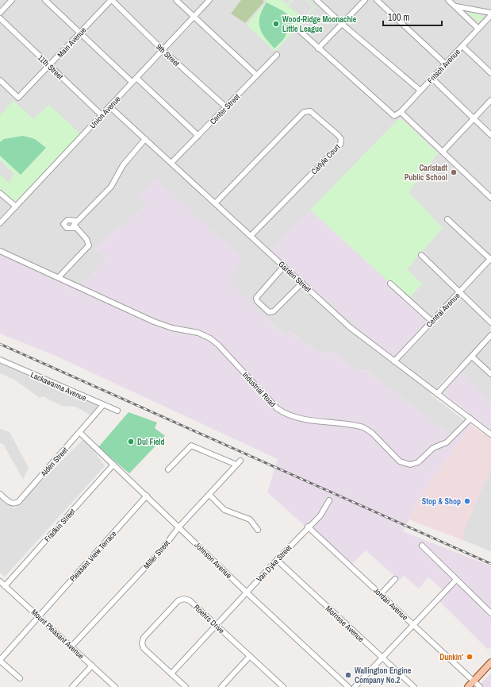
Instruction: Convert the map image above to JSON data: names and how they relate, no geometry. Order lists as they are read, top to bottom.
{
  "streets": {
    "street": [
      "Main Avenue",
      "9th Street",
      "Fritsch Avenue",
      "11th Street",
      "Center Street",
      "Union Avenue",
      "Carlyle Court",
      "Garden Street",
      "Central Avenue",
      "Lackawanna Avenue",
      "Industrial Road",
      "Alden Street",
      "Fradkin Street",
      "Miller Street",
      "Pleasant View Terrace",
      "Johnson Avenue",
      "Van Dyke Street",
      "Jordan Avenue",
      "Roehrs Drive",
      "Morrisse Avenue",
      "Mount Pleasant Avenue"
    ]
  },
  "crossings": [
    ["Main Avenue", "9th Street"],
    ["Main Avenue", "11th Street"],
    ["9th Street", "Center Street"],
    ["9th Street", "Union Avenue"],
    ["11th Street", "Union Avenue"],
    ["Center Street", "Garden Street"],
    ["Union Avenue", "Garden Street"],
    ["Carlyle Court", "Garden Street"],
    ["Garden Street", "Central Avenue"],
    ["Garden Street", "Industrial Road"],
    ["Lackawanna Avenue", "Alden Street"],
    ["Alden Street", "Johnson Avenue"],
    ["Fradkin Street", "Johnson Avenue"],
    ["Fradkin Street", "Mount Pleasant Avenue"],
    ["Miller Street", "Johnson Avenue"],
    ["Miller Street", "Mount Pleasant Avenue"],
    ["Pleasant View Terrace", "Johnson Avenue"],
    ["Pleasant View Terrace", "Mount Pleasant Avenue"],
    ["Johnson Avenue", "Van Dyke Street"],
    ["Van Dyke Street", "Jordan Avenue"],
    ["Van Dyke Street", "Roehrs Drive"],
    ["Van Dyke Street", "Morrisse Avenue"]
  ],
  "places": [
    "Wood-Ridge Moonachie Little League",
    "Carlstadt Public School",
    "Dul Field",
    "Stop & Shop",
    "Dunkin'",
    "Wallington Engine Company No.2"
  ],
  "scale_bar": "100 m"
}
